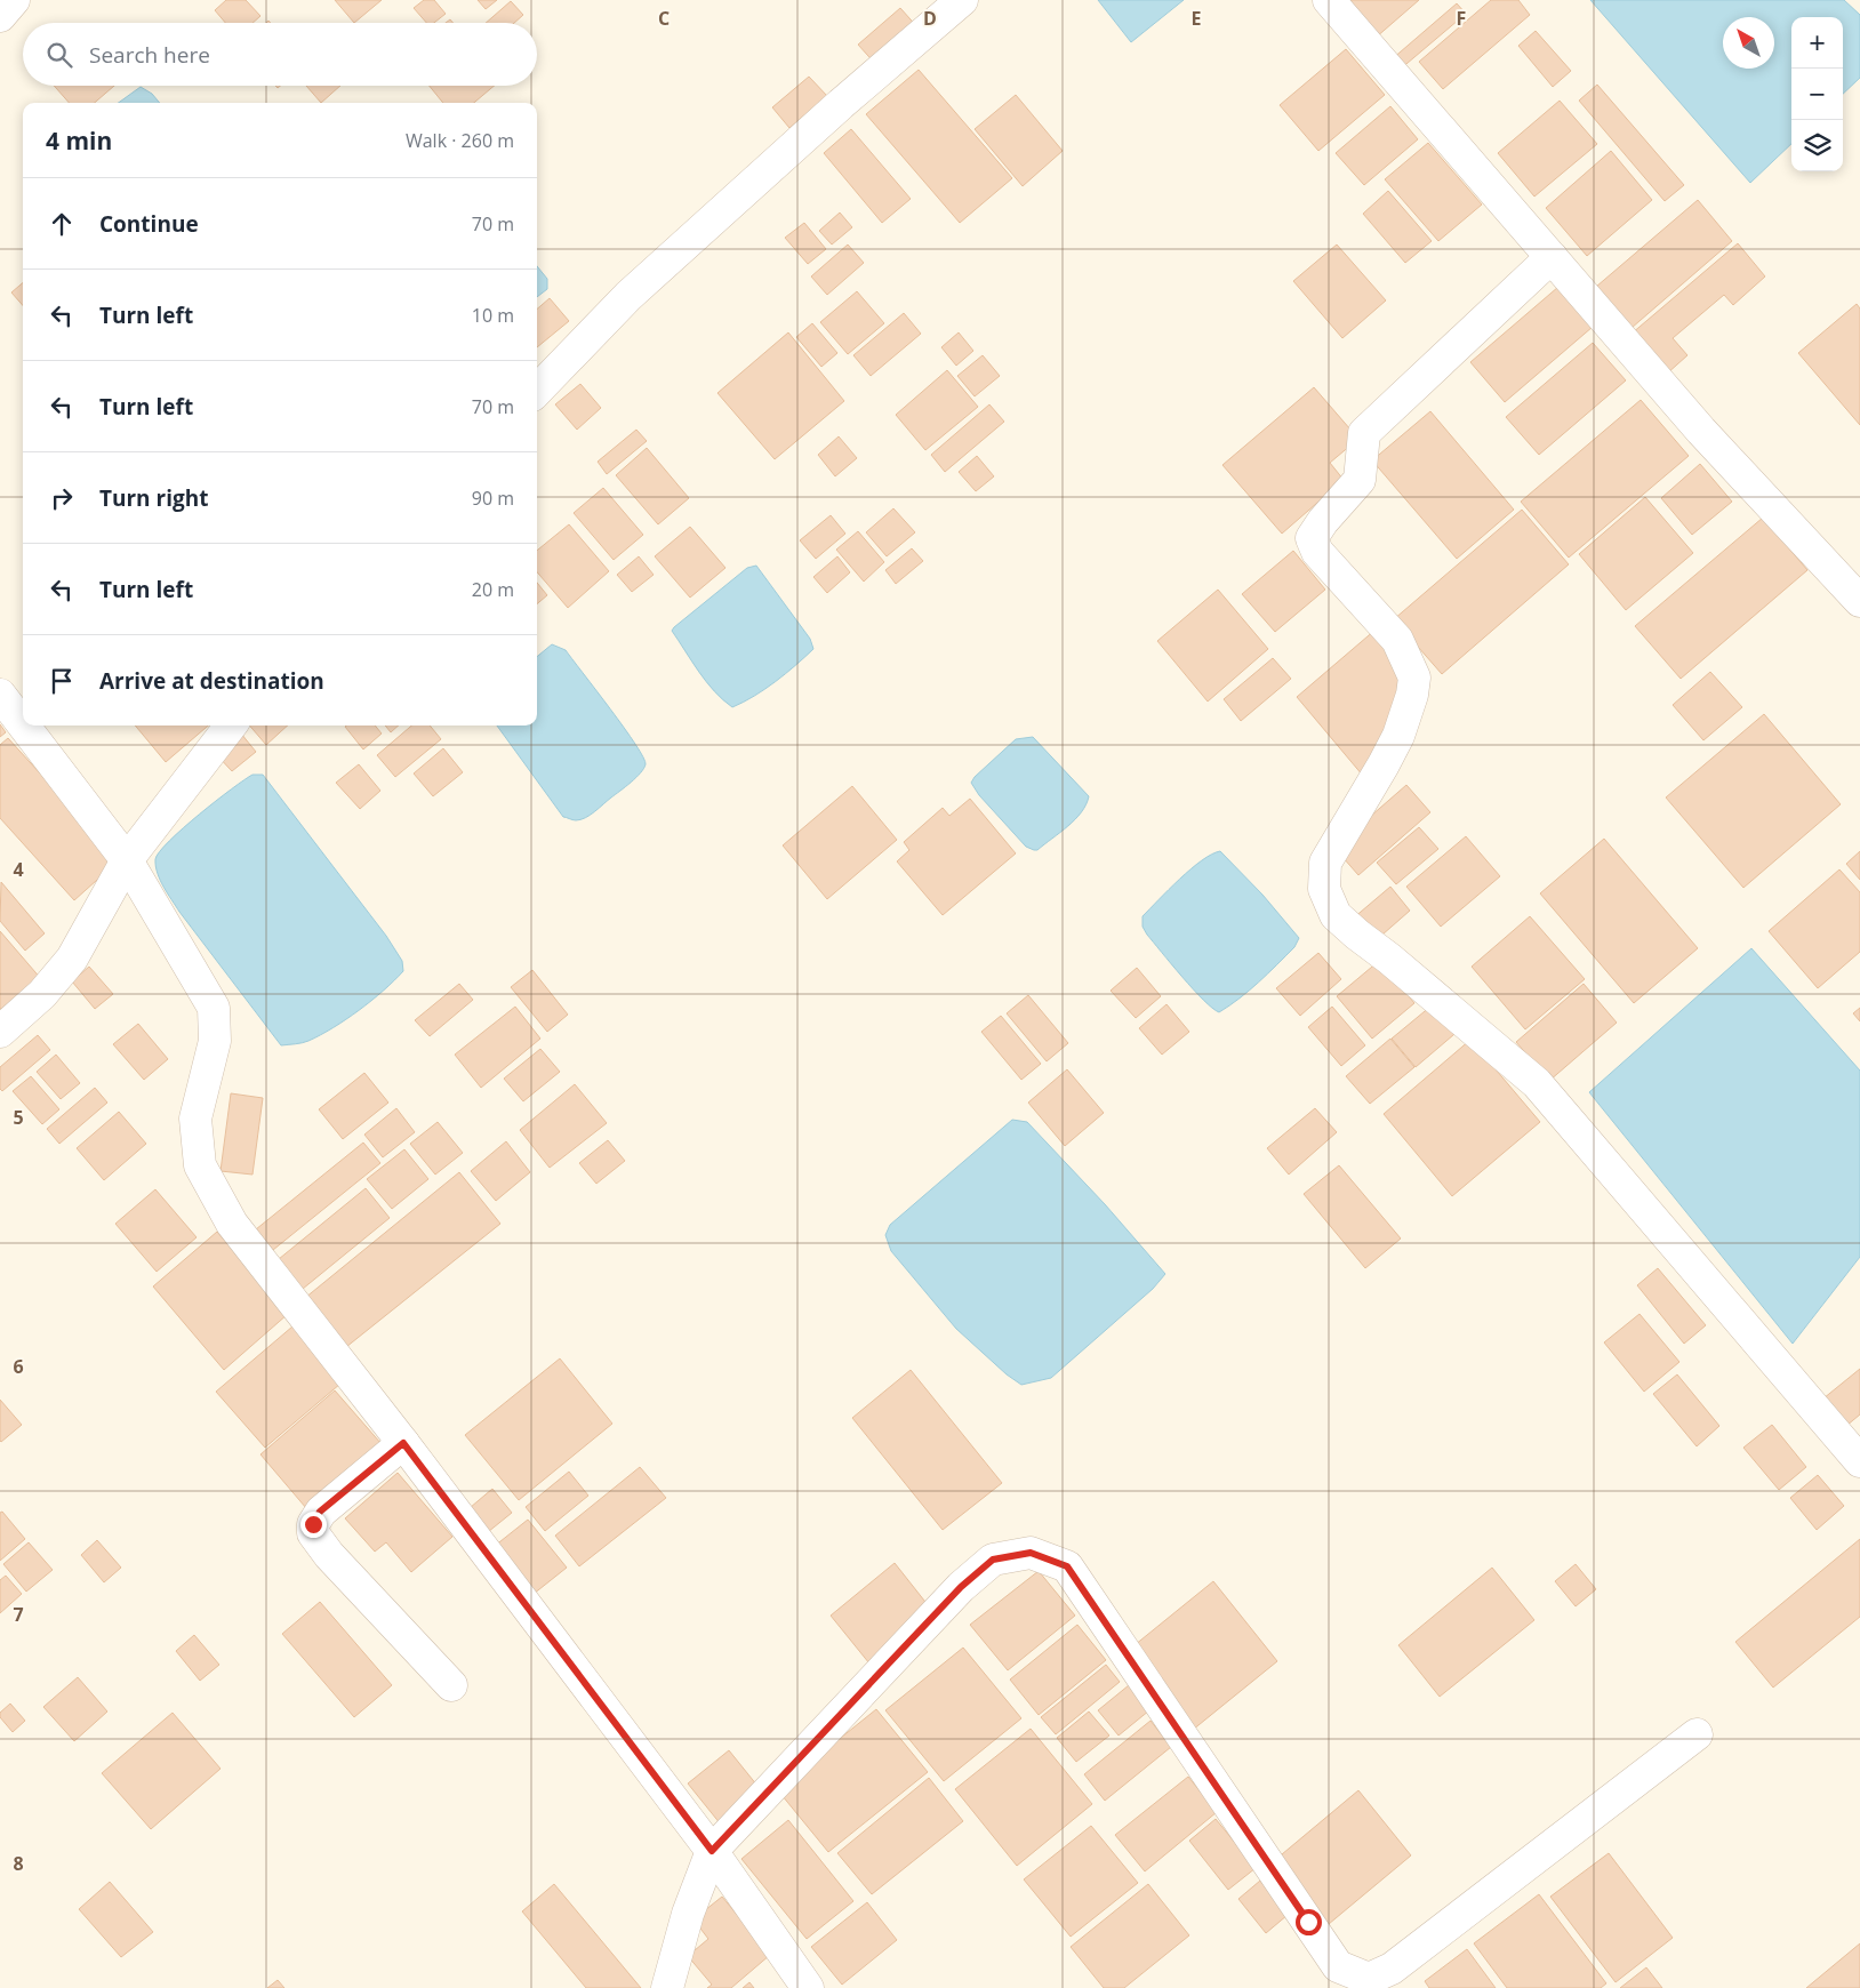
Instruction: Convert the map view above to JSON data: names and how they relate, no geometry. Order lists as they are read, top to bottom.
{
  "north": "top left",
  "page": {
    "map_buttons": ["+", "−"],
    "search": "Search here",
    "heading": ["4 min", "Walk · 260 m"],
    "list": [
      ["Continue", "70 m"],
      ["Turn left", "10 m"],
      ["Turn left", "70 m"],
      ["Turn right", "90 m"],
      ["Turn left", "20 m"],
      "Arrive at destination"
    ]
  },
  "grid": {
    "columns": [
      "C",
      "D",
      "E",
      "F"
    ],
    "rows": [
      "4",
      "5",
      "6",
      "7",
      "8"
    ]
  }
}
